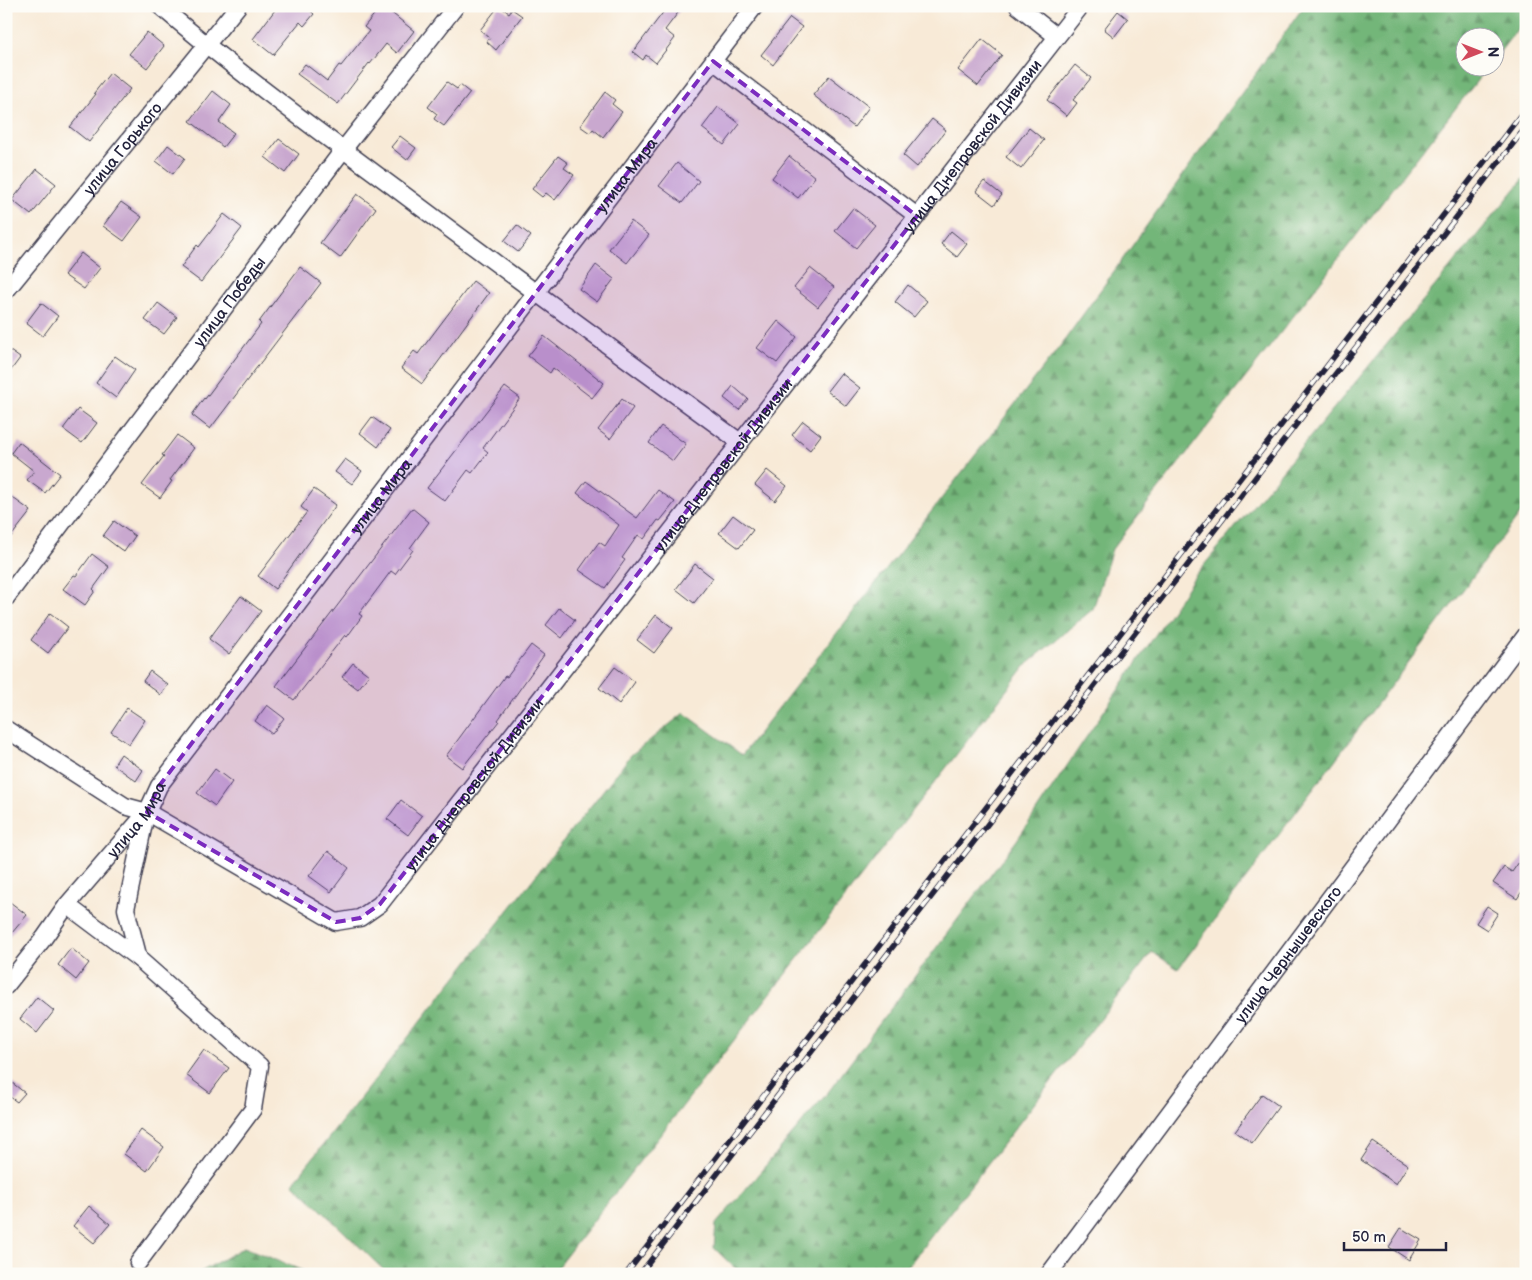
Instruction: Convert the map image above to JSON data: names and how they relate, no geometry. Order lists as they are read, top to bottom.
{
  "streets": {
    "street": [
      "улица Днепровской Дивизии",
      "улица Горького",
      "улица Мира",
      "улица Победы",
      "улица Чернышевского"
    ]
  },
  "crossings": [
    ["улица Днепровской Дивизии", "улица Мира"]
  ],
  "scale_bar": "50 m",
  "north": "right"
}
